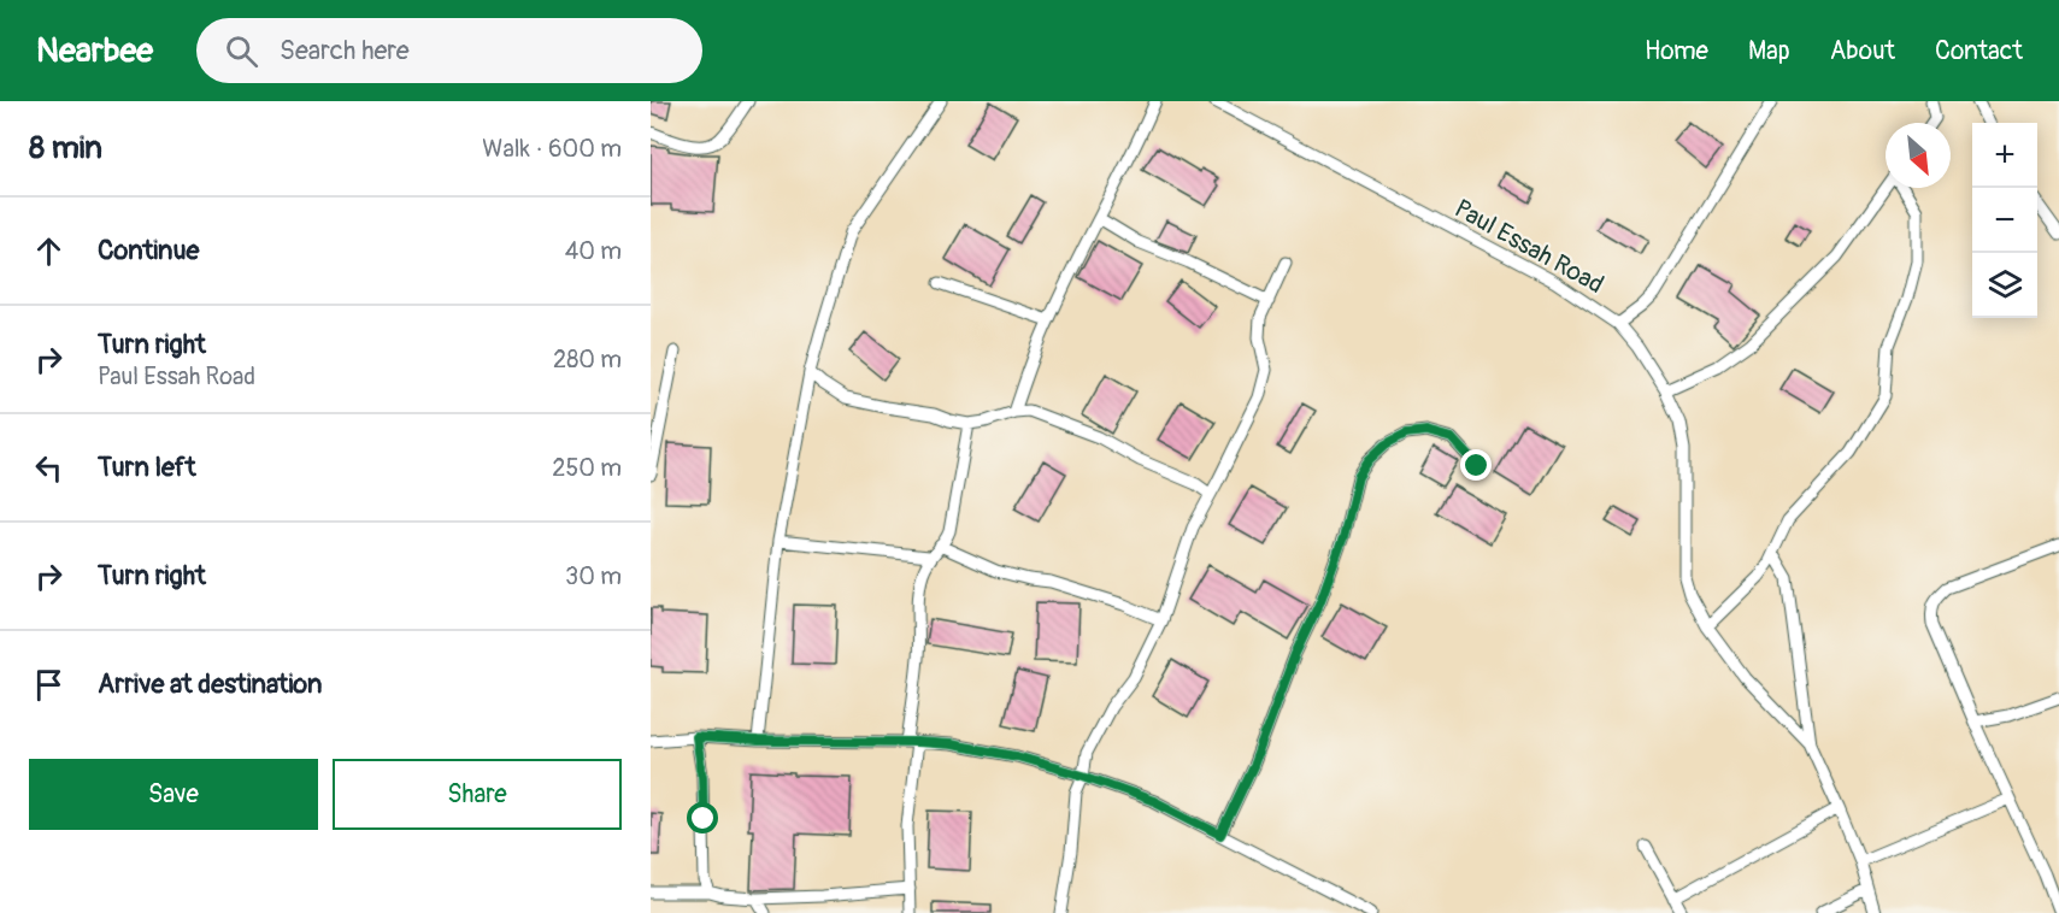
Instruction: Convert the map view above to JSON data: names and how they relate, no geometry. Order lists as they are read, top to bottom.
{
  "streets": {
    "street": ["Paul Essah Road"]
  },
  "north": "bottom right",
  "page": {
    "header": "Nearbee",
    "search": "Search here",
    "nav": [
      "Home",
      "Map",
      "About",
      "Contact"
    ],
    "heading": ["8 min", "Walk · 600 m"],
    "map_buttons": ["+", "−"],
    "list": [
      ["Continue", "40 m"],
      ["Turn right", "Paul Essah Road", "280 m"],
      ["Turn left", "250 m"],
      ["Turn right", "30 m"],
      "Arrive at destination"
    ],
    "buttons": ["Save", "Share"]
  }
}
